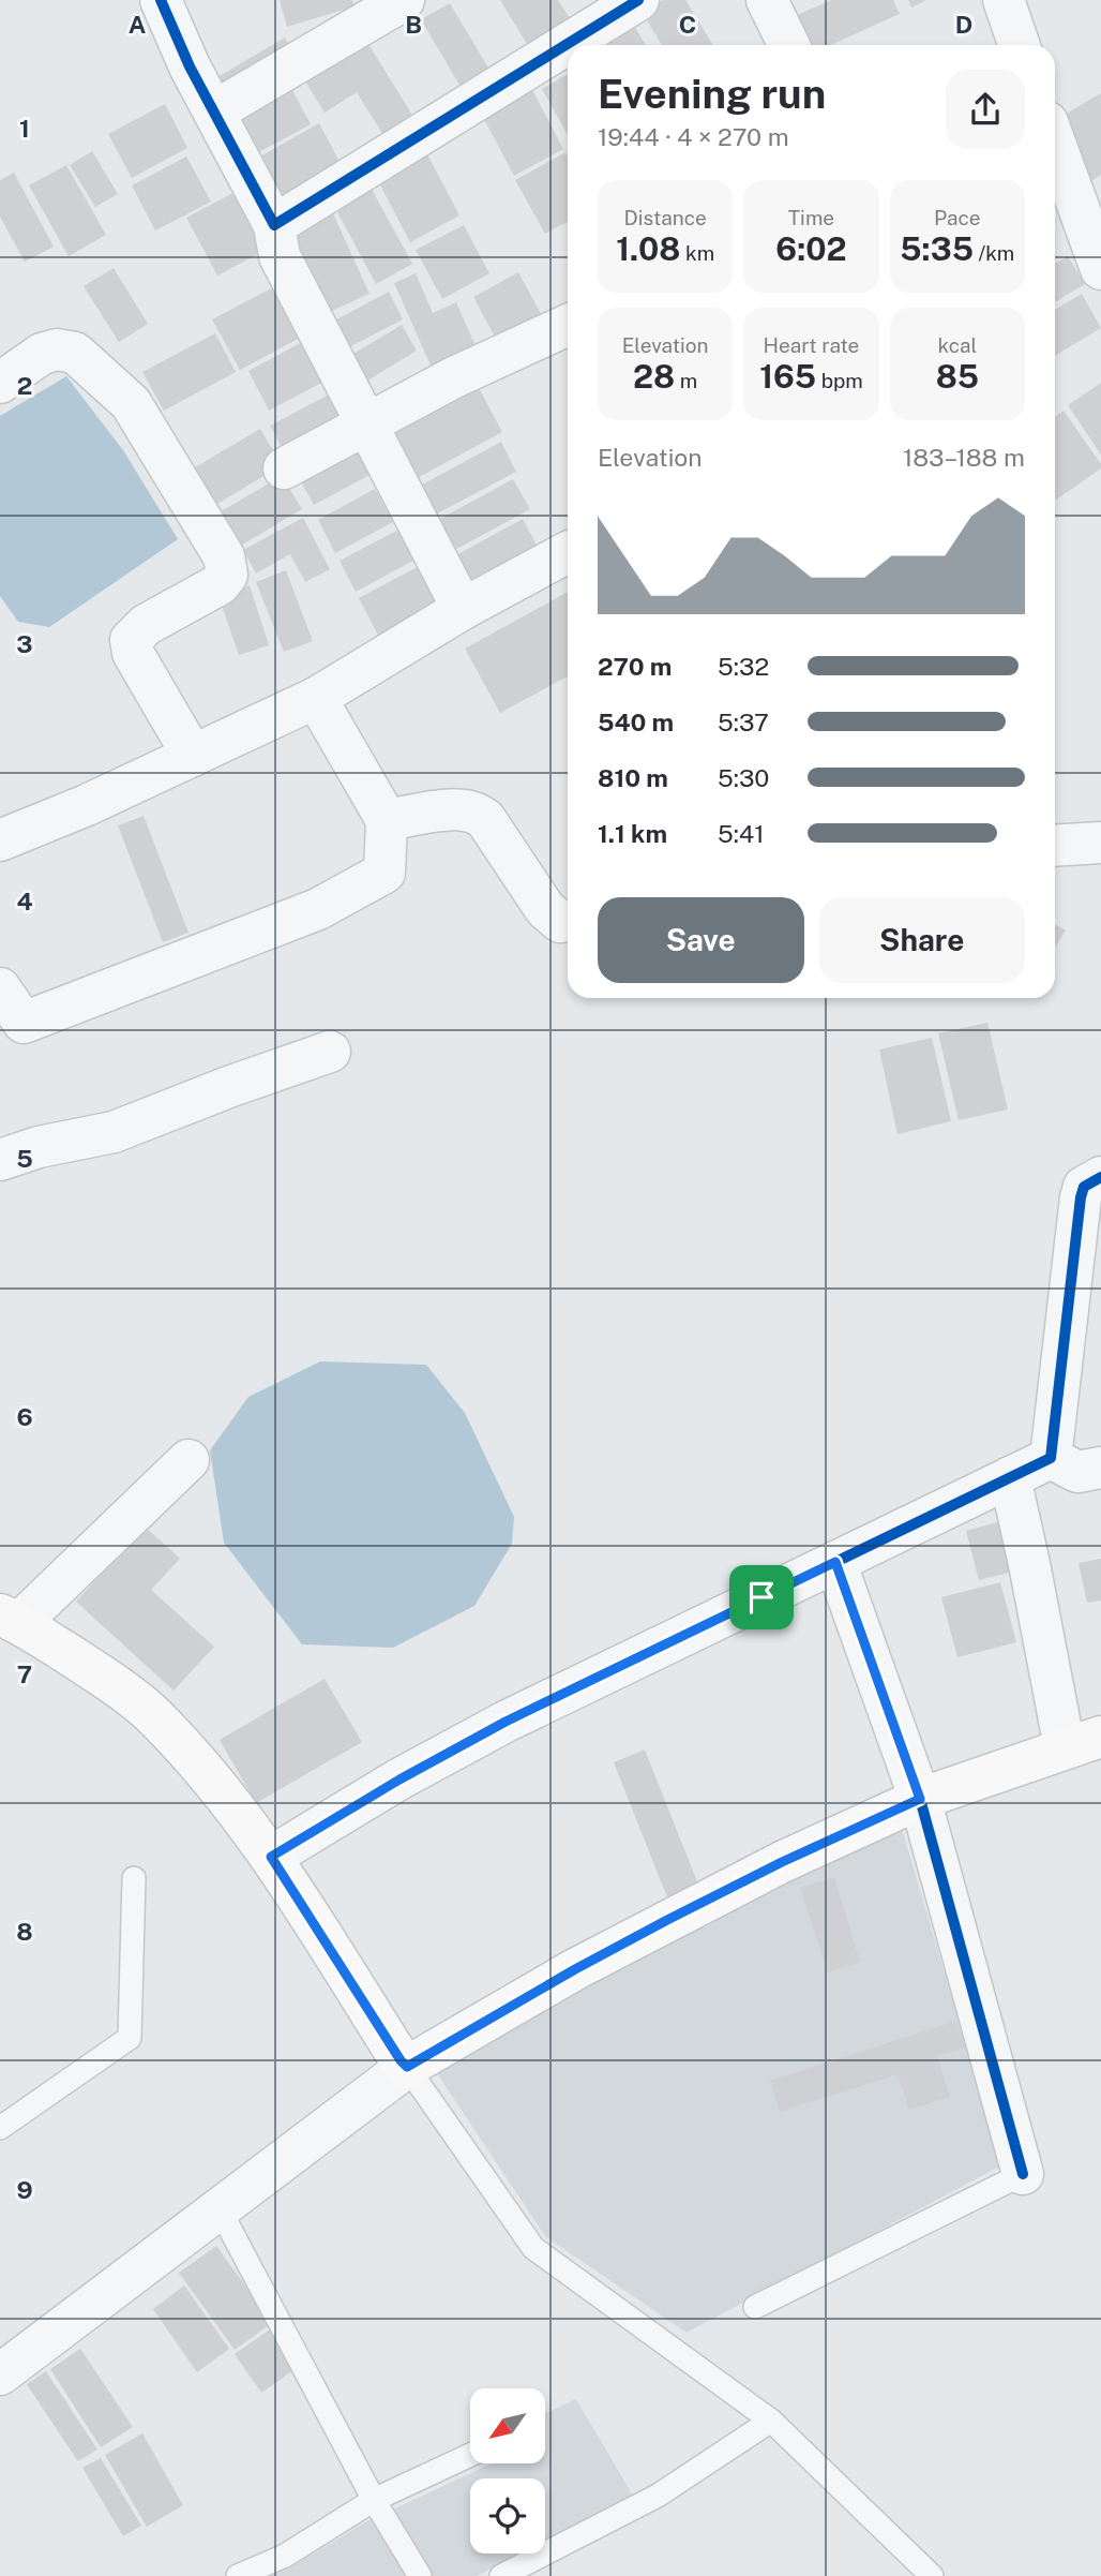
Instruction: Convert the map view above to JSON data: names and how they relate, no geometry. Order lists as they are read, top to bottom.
{
  "north": "bottom left",
  "page": {
    "heading": ["Evening run", "19:44 · 4 × 270 m"],
    "stats": [
      ["Distance", "1.08 km"],
      ["Time", "6:02"],
      ["Pace", "5:35 /km"],
      ["Elevation", "28 m"],
      ["Heart rate", "165 bpm"],
      ["kcal", "85"]
    ],
    "chart": ["Elevation", "183–188 m"],
    "list": [
      {
        "name": "270 m",
        "note": "5:32"
      },
      {
        "name": "540 m",
        "note": "5:37"
      },
      {
        "name": "810 m",
        "note": "5:30"
      },
      {
        "name": "1.1 km",
        "note": "5:41"
      }
    ],
    "buttons": ["Save", "Share"]
  },
  "grid": {
    "columns": [
      "A",
      "B",
      "C",
      "D"
    ],
    "rows": [
      "1",
      "2",
      "3",
      "4",
      "5",
      "6",
      "7",
      "8",
      "9"
    ]
  }
}
